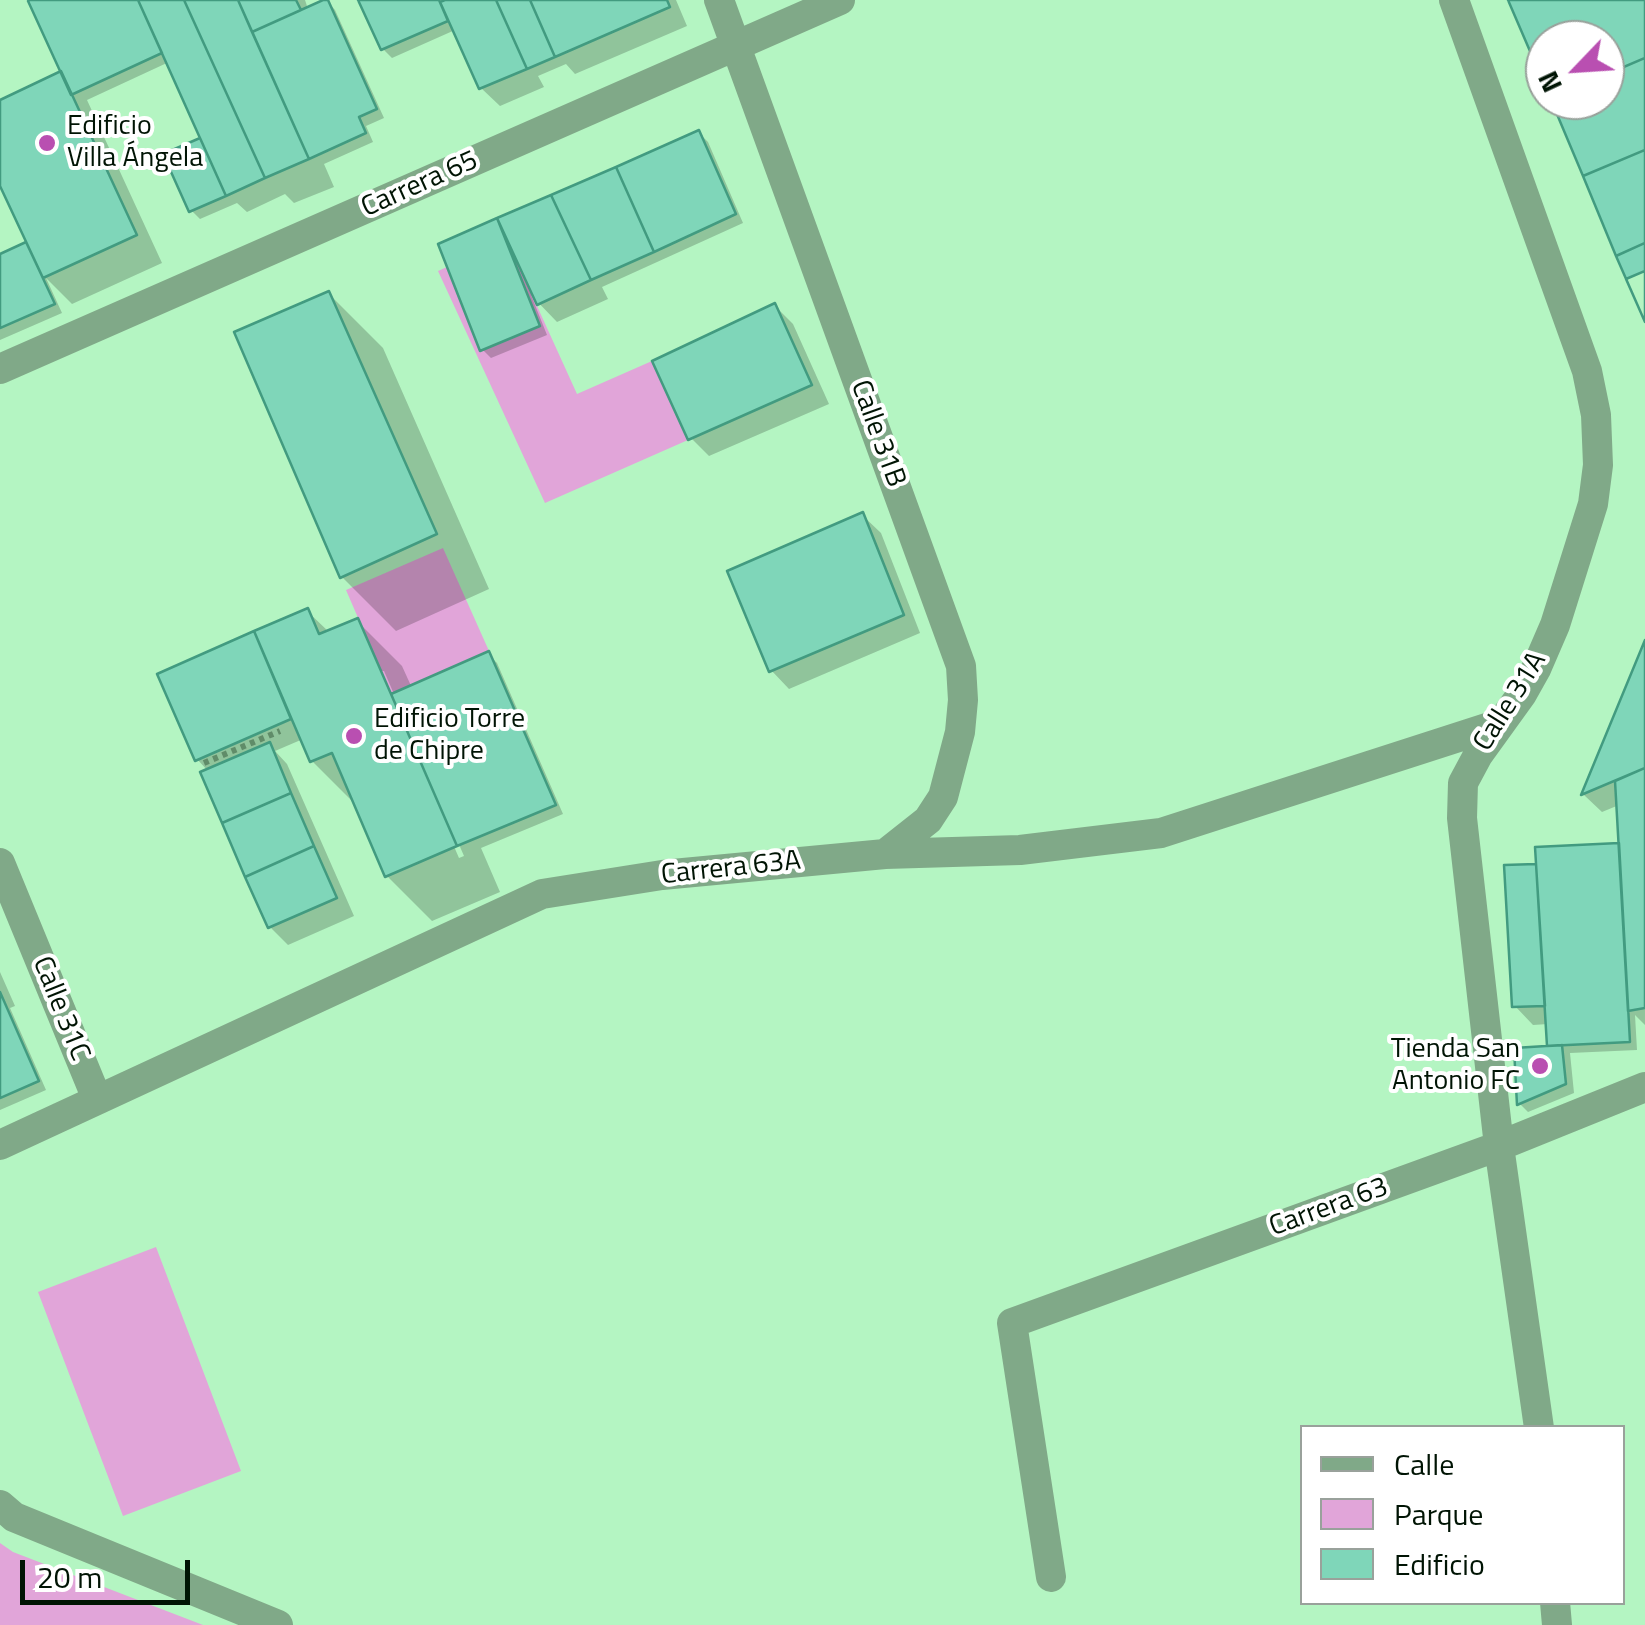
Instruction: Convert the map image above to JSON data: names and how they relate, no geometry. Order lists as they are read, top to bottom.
{
  "streets": {
    "street": [
      "Carrera 65",
      "Calle 31B",
      "Calle 31A",
      "Carrera 63A",
      "Calle 31C",
      "Carrera 63"
    ]
  },
  "crossings": [
    ["Carrera 65", "Calle 31B"],
    ["Calle 31B", "Carrera 63A"],
    ["Calle 31A", "Carrera 63A"],
    ["Calle 31A", "Carrera 63"],
    ["Carrera 63A", "Calle 31C"]
  ],
  "places": ["Edificio Villa Ángela", "Edificio Torre de Chipre", "Tienda San Antonio FC"],
  "legend": ["Calle", "Parque", "Edificio"],
  "scale_bar": "20 m",
  "north": "bottom left"
}
